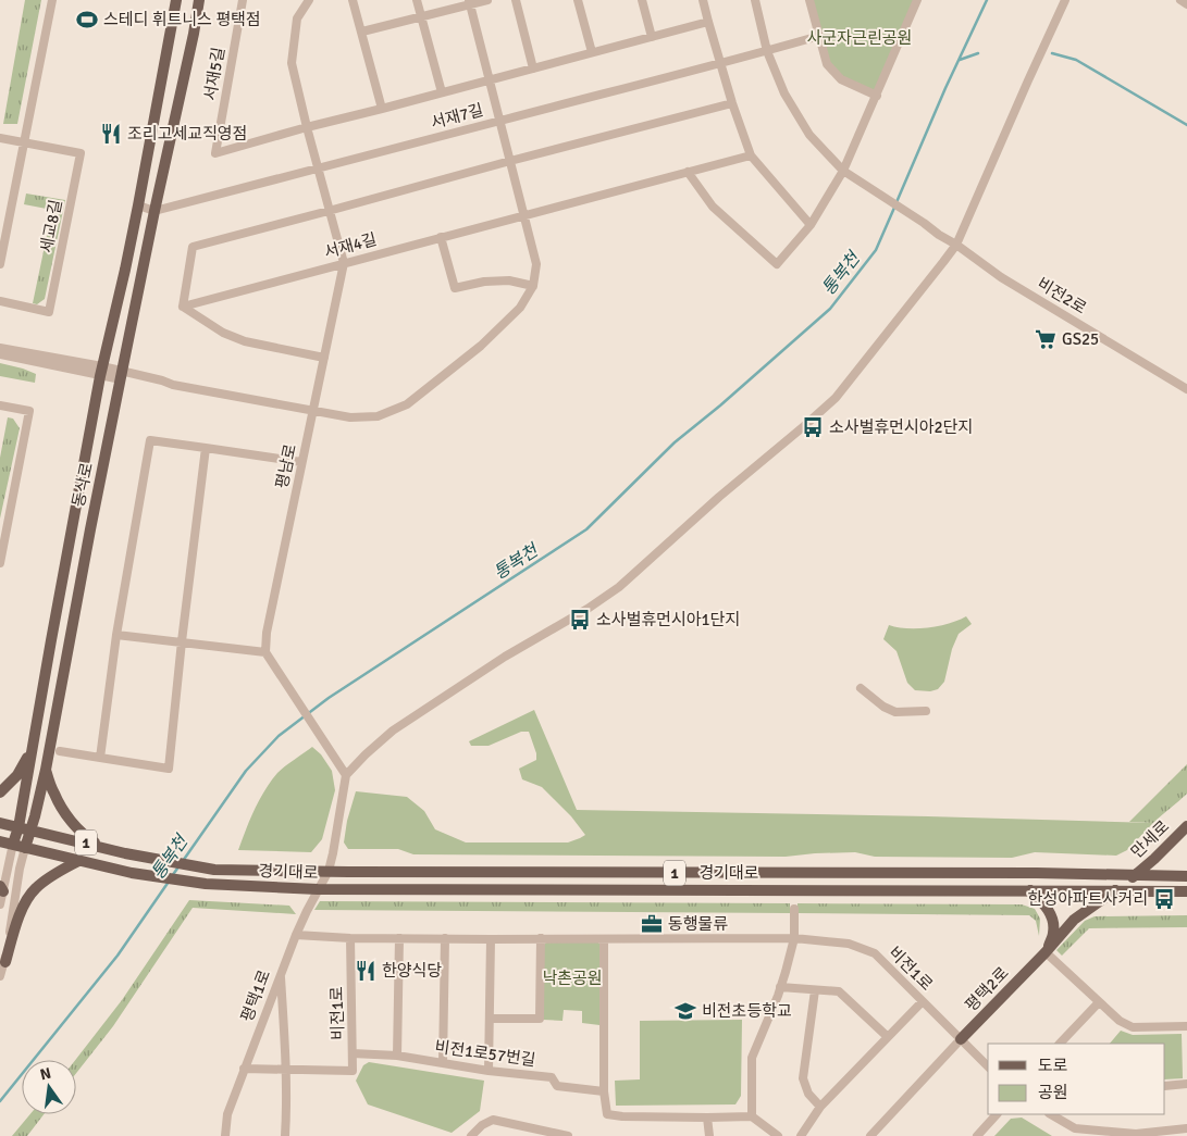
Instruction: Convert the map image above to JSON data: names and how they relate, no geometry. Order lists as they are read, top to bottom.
{
  "streets": {
    "main road": [
      "동삭로",
      "만세로",
      "1",
      "경기대로",
      "평택2로"
    ],
    "street": [
      "서재5길",
      "서재7길",
      "세교8길",
      "서재4길",
      "비전2로",
      "평남로",
      "비전1로",
      "평택1로",
      "비전1로57번길"
    ]
  },
  "crossings": [
    ["서재7길", "동삭로"],
    ["서재4길", "평남로"],
    ["동삭로", "1"],
    ["만세로", "경기대로"],
    ["만세로", "평택2로"],
    ["1", "경기대로"],
    ["경기대로", "평택2로"],
    ["경기대로", "평택1로"],
    ["비전1로", "평택2로"],
    ["비전1로", "비전1로57번길"]
  ],
  "water": ["통복천"],
  "parks": ["사군자근린공원", "낙촌공원"],
  "places": {
    "sports": ["스테디 휘트니스 평택점"],
    "restaurant": ["조리고세교직영점", "한양식당"],
    "supermarket": ["GS25"],
    "bus stop": ["소사벌휴먼시아2단지", "소사벌휴먼시아1단지", "한성아파트사거리"],
    "office": ["동행물류"],
    "school or university": ["비전초등학교"]
  },
  "legend": ["도로", "공원"],
  "north": "top"
}
